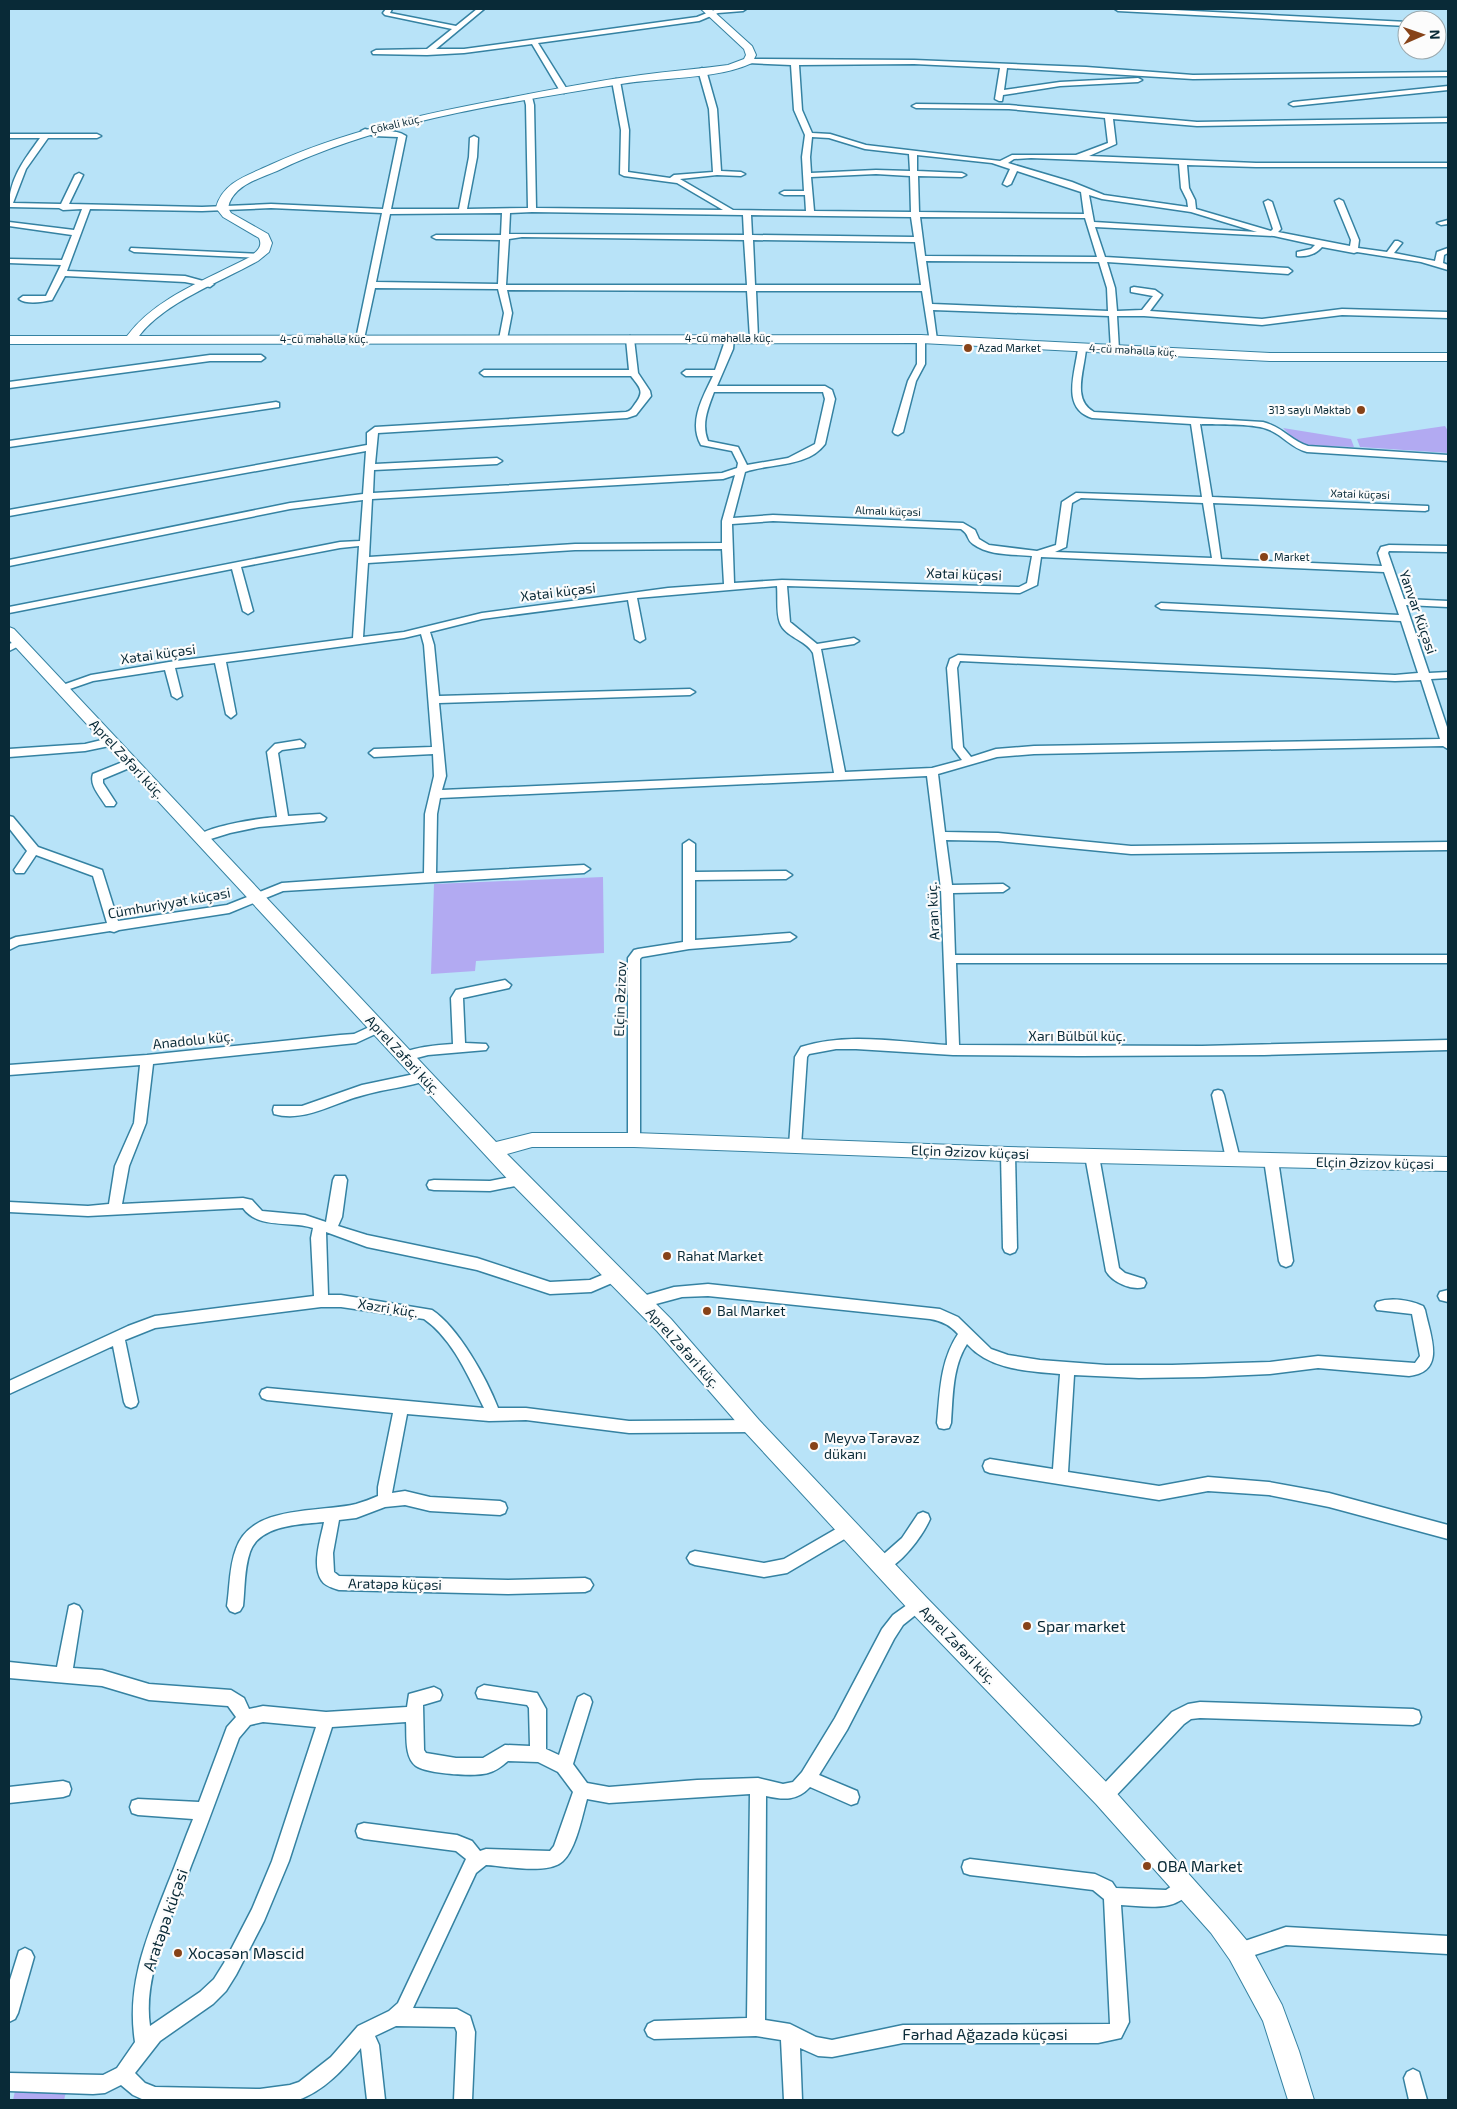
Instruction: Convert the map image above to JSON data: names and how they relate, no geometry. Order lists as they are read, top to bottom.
{
  "streets": {
    "street": [
      "Çökəli küç.",
      "4-cü məhəllə küç.",
      "Xətai küçəsi",
      "Almalı küçəsi",
      "Yanvar Küçəsi",
      "Aprel Zəfəri küç.",
      "Cümhuriyyət küçəsi",
      "Aran küç.",
      "Elçin Əzizov",
      "Xarı Bülbül küç.",
      "Anadolu küç.",
      "Elçin Əzizov küçəsi",
      "Xəzri küç.",
      "Aratəpə küçəsi",
      "Fərhad Ağazadə küçəsi"
    ]
  },
  "crossings": [
    ["Xətai küçəsi", "Almalı küçəsi"],
    ["Xətai küçəsi", "Aprel Zəfəri küç."],
    ["Aprel Zəfəri küç.", "Cümhuriyyət küçəsi"],
    ["Aprel Zəfəri küç.", "Anadolu küç."],
    ["Aprel Zəfəri küç.", "Elçin Əzizov küçəsi"],
    ["Aran küç.", "Xarı Bülbül küç."],
    ["Elçin Əzizov", "Elçin Əzizov küçəsi"],
    ["Xarı Bülbül küç.", "Elçin Əzizov küçəsi"]
  ],
  "places": [
    "Azad Market",
    "313 saylı Məktəb",
    "Market",
    "Rahat Market",
    "Bal Market",
    "Meyvə Tərəvəz dükanı",
    "Spar market",
    "OBA Market",
    "Xocəsən Məscid"
  ],
  "north": "right"
}
